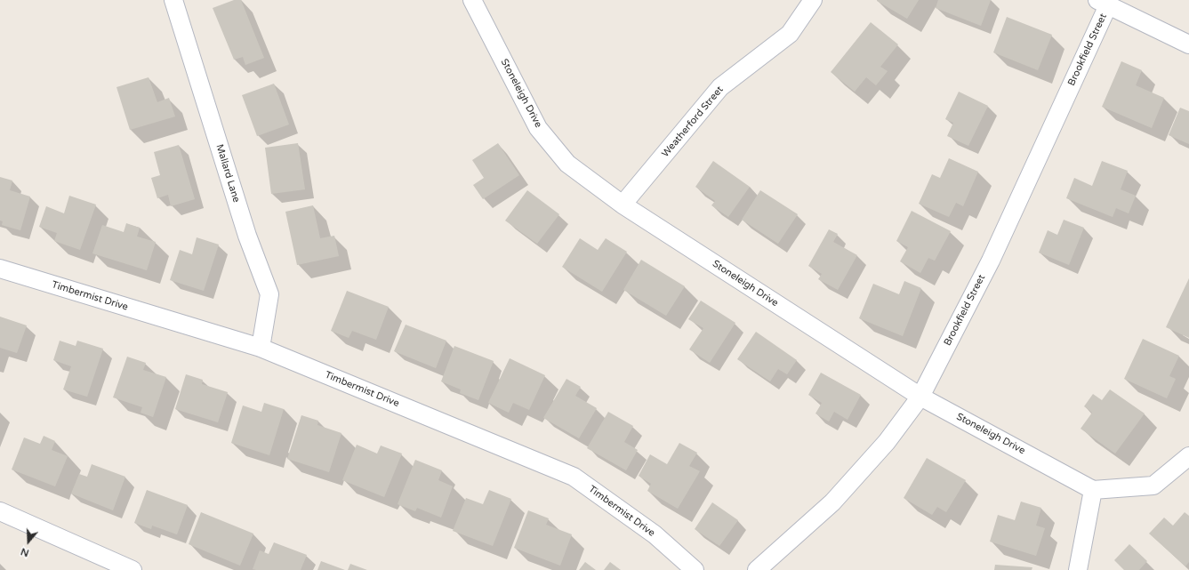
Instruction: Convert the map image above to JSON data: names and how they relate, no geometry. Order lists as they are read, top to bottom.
{
  "streets": {
    "street": [
      "Brookfield Street",
      "Stoneleigh Drive",
      "Weatherford Street",
      "Mallard Lane",
      "Timbermist Drive"
    ]
  },
  "crossings": [
    ["Brookfield Street", "Stoneleigh Drive"],
    ["Stoneleigh Drive", "Weatherford Street"],
    ["Mallard Lane", "Timbermist Drive"]
  ],
  "north": "bottom"
}
